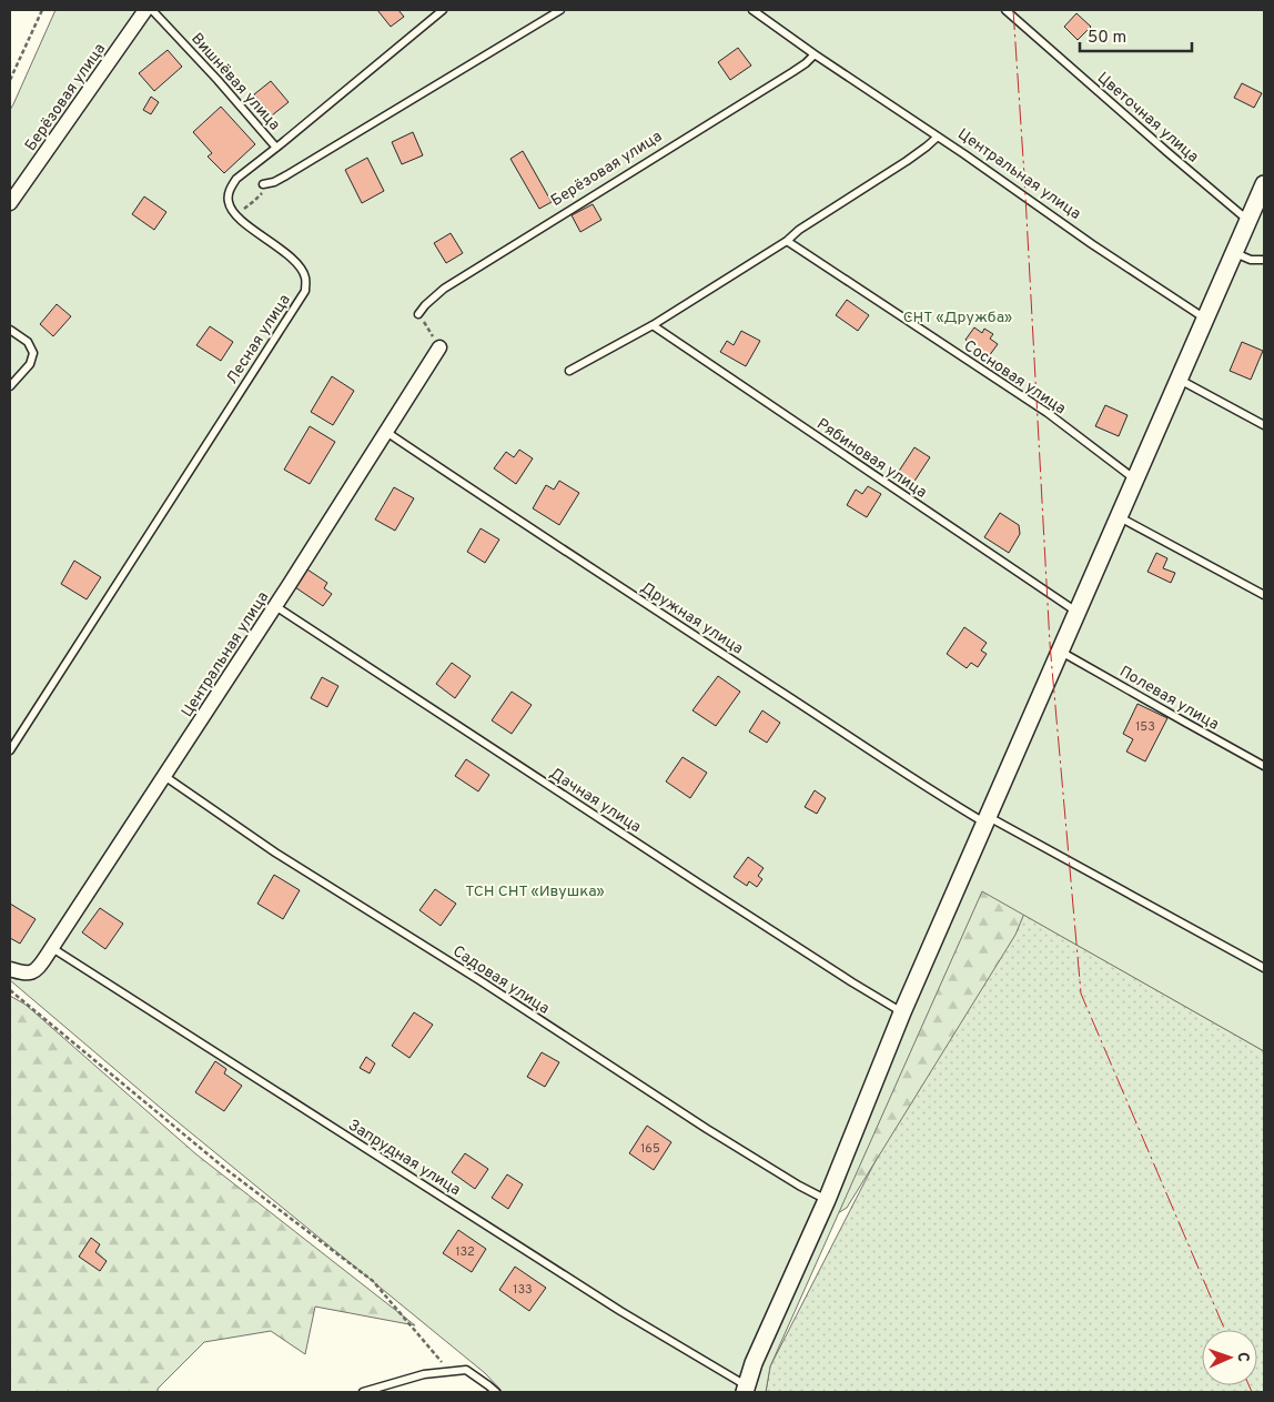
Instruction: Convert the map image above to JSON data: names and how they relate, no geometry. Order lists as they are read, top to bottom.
{
  "streets": {
    "street": ["Берёзовая улица", "Центральная улица"],
    "lane": [
      "Вишнёвая улица",
      "Цветочная улица",
      "Лесная улица",
      "Сосновая улица",
      "Рябиновая улица",
      "Дружная улица",
      "Полевая улица",
      "Дачная улица",
      "Садовая улица",
      "Запрудная улица"
    ]
  },
  "crossings": [
    ["Берёзовая улица", "Центральная улица"],
    ["Центральная улица", "Дружная улица"],
    ["Центральная улица", "Дачная улица"],
    ["Центральная улица", "Садовая улица"],
    ["Центральная улица", "Запрудная улица"]
  ],
  "parks": ["СНТ «Дружба»", "ТСН СНТ «Ивушка»"],
  "house_numbers": [
    "153",
    "165",
    "132",
    "133"
  ],
  "scale_bar": "50 m",
  "north": "right"
}
